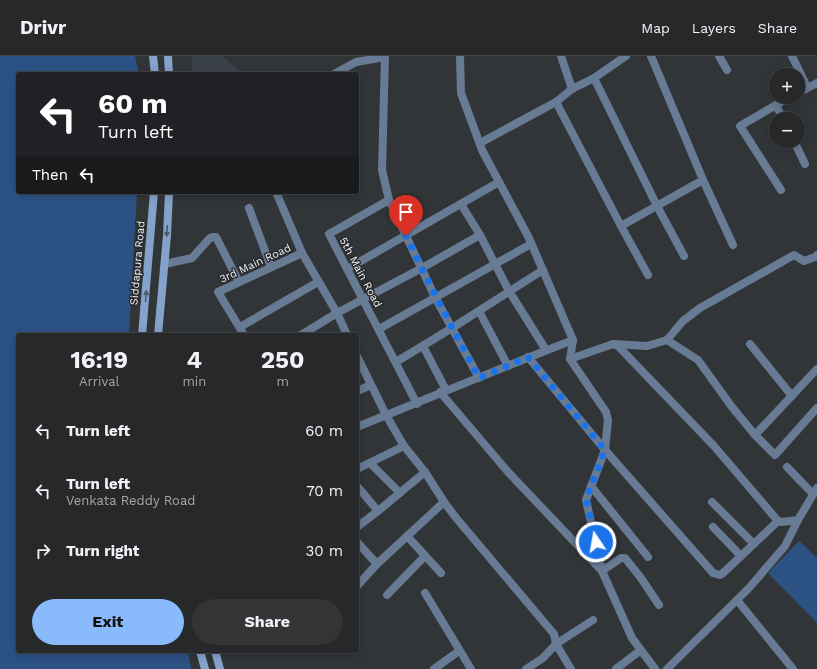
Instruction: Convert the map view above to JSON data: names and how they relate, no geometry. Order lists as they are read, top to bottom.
{
  "streets": {
    "main road": ["Siddapura Road"],
    "street": ["3rd Main Road", "5th Main Road"]
  },
  "page": {
    "header": "Drivr",
    "nav": ["Map", "Layers", "Share"],
    "map_buttons": ["+", "−"],
    "turn": ["60 m", "Turn left"],
    "then": "Then",
    "eta": [
      "16:19",
      "Arrival",
      "4",
      "min",
      "250",
      "m"
    ],
    "list": [
      {
        "name": "Turn left",
        "value": "60 m"
      },
      {
        "name": "Turn left",
        "note": "Venkata Reddy Road",
        "value": "70 m"
      },
      {
        "name": "Turn right",
        "value": "30 m"
      }
    ],
    "buttons": ["Exit", "Share"]
  }
}
